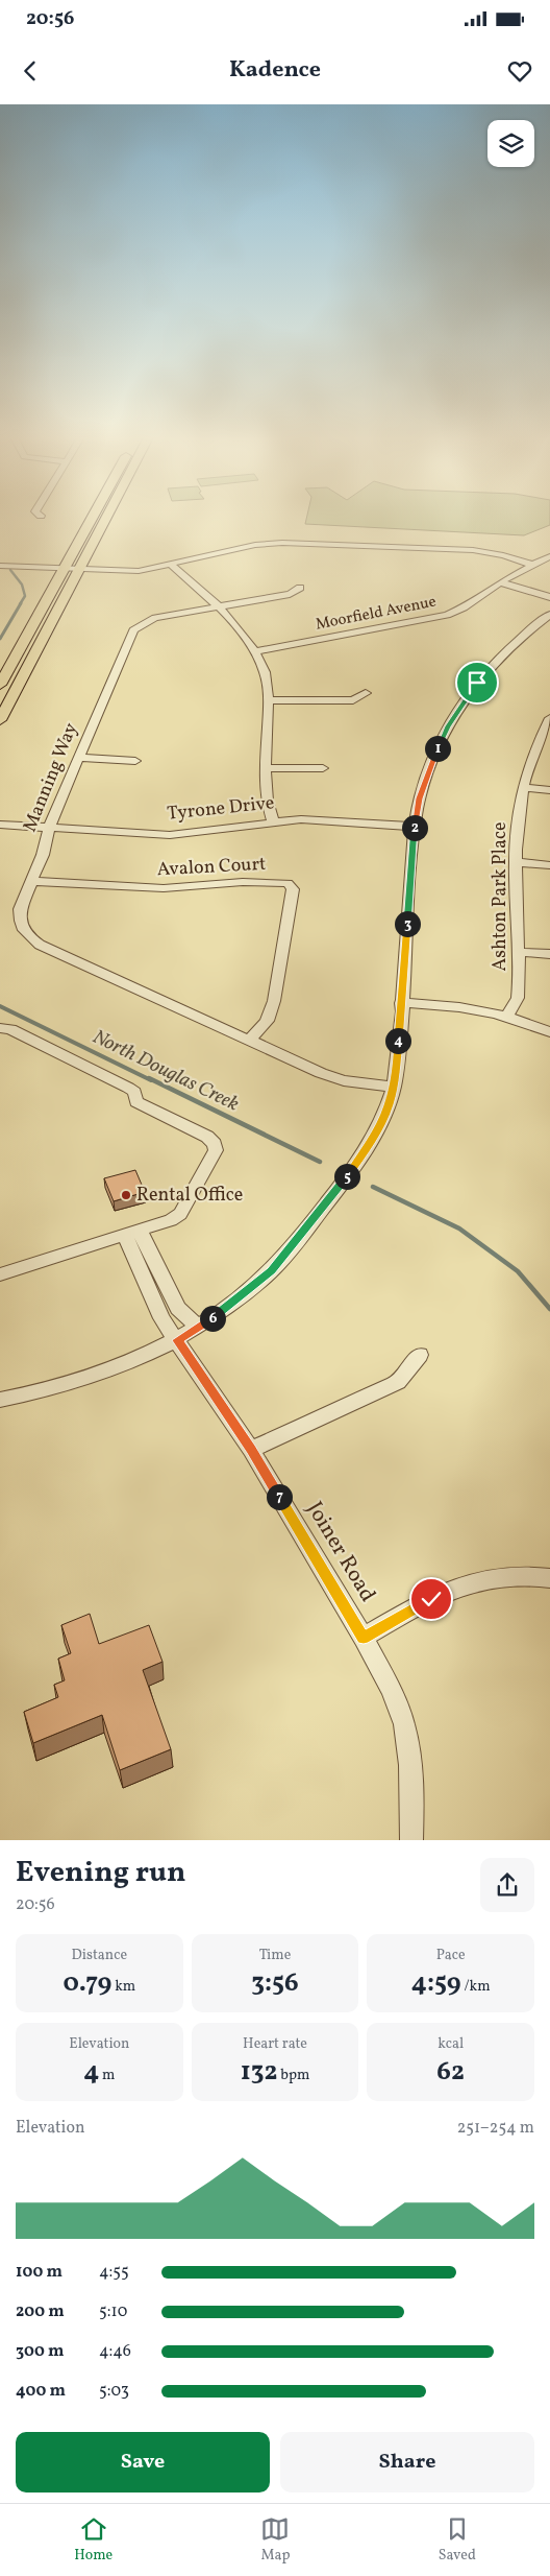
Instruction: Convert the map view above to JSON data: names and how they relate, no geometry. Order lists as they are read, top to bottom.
{
  "streets": {
    "street": [
      "Moorfield Avenue",
      "Manning Way",
      "Tyrone Drive",
      "Avalon Court",
      "Ashton Park Place",
      "Joiner Road"
    ]
  },
  "crossings": [
    ["Manning Way", "Tyrone Drive"],
    ["Manning Way", "Avalon Court"]
  ],
  "water": ["North Douglas Creek"],
  "places": ["Rental Office"],
  "page": {
    "status": "20:56",
    "header": "Kadence",
    "pins": [
      "1",
      "2",
      "3",
      "4",
      "5",
      "6",
      "7"
    ],
    "heading": ["Evening run", "20:56"],
    "stats": [
      ["Distance", "0.79 km"],
      ["Time", "3:56"],
      ["Pace", "4:59 /km"],
      ["Elevation", "4 m"],
      ["Heart rate", "132 bpm"],
      ["kcal", "62"]
    ],
    "chart": ["Elevation", "251–254 m"],
    "list": [
      {
        "name": "100 m",
        "note": "4:55"
      },
      {
        "name": "200 m",
        "note": "5:10"
      },
      {
        "name": "300 m",
        "note": "4:46"
      },
      {
        "name": "400 m",
        "note": "5:03"
      }
    ],
    "buttons": ["Save", "Share"],
    "tabs": ["Home", "Map", "Saved"]
  }
}
